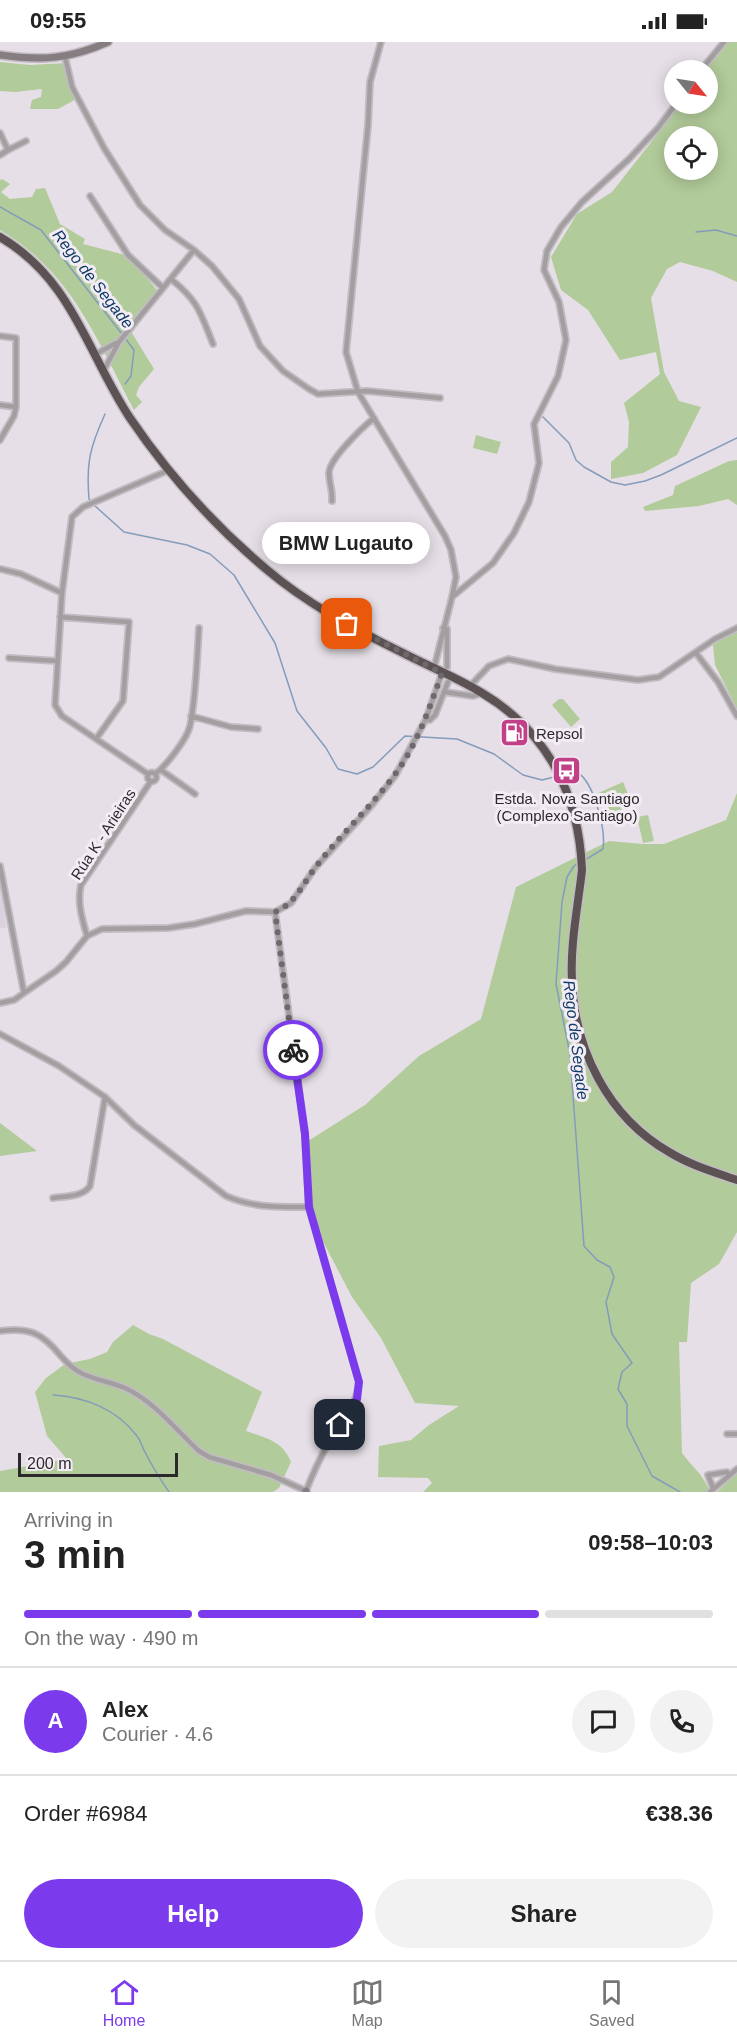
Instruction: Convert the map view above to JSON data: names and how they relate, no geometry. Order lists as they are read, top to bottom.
{
  "streets": {
    "street": ["Rúa K - Arieiras"]
  },
  "water": ["Rego de Segade"],
  "places": {
    "other": ["BMW Lugauto"],
    "fuel station": ["Repsol"],
    "bus stop": ["Estda. Nova Santiago (Complexo Santiago)"]
  },
  "scale_bar": "200 m",
  "north": "bottom right",
  "page": {
    "status": "09:55",
    "bubble": "BMW Lugauto",
    "scale": "200 m",
    "heading": ["3 min", "Arriving in", "09:58–10:03"],
    "panel": [
      "Alex",
      "Courier · 4.6",
      "Order #6984",
      "€38.36"
    ],
    "bar": "On the way · 490 m",
    "round": "A",
    "buttons": ["Help", "Share"],
    "tabs": ["Home", "Map", "Saved"]
  }
}
